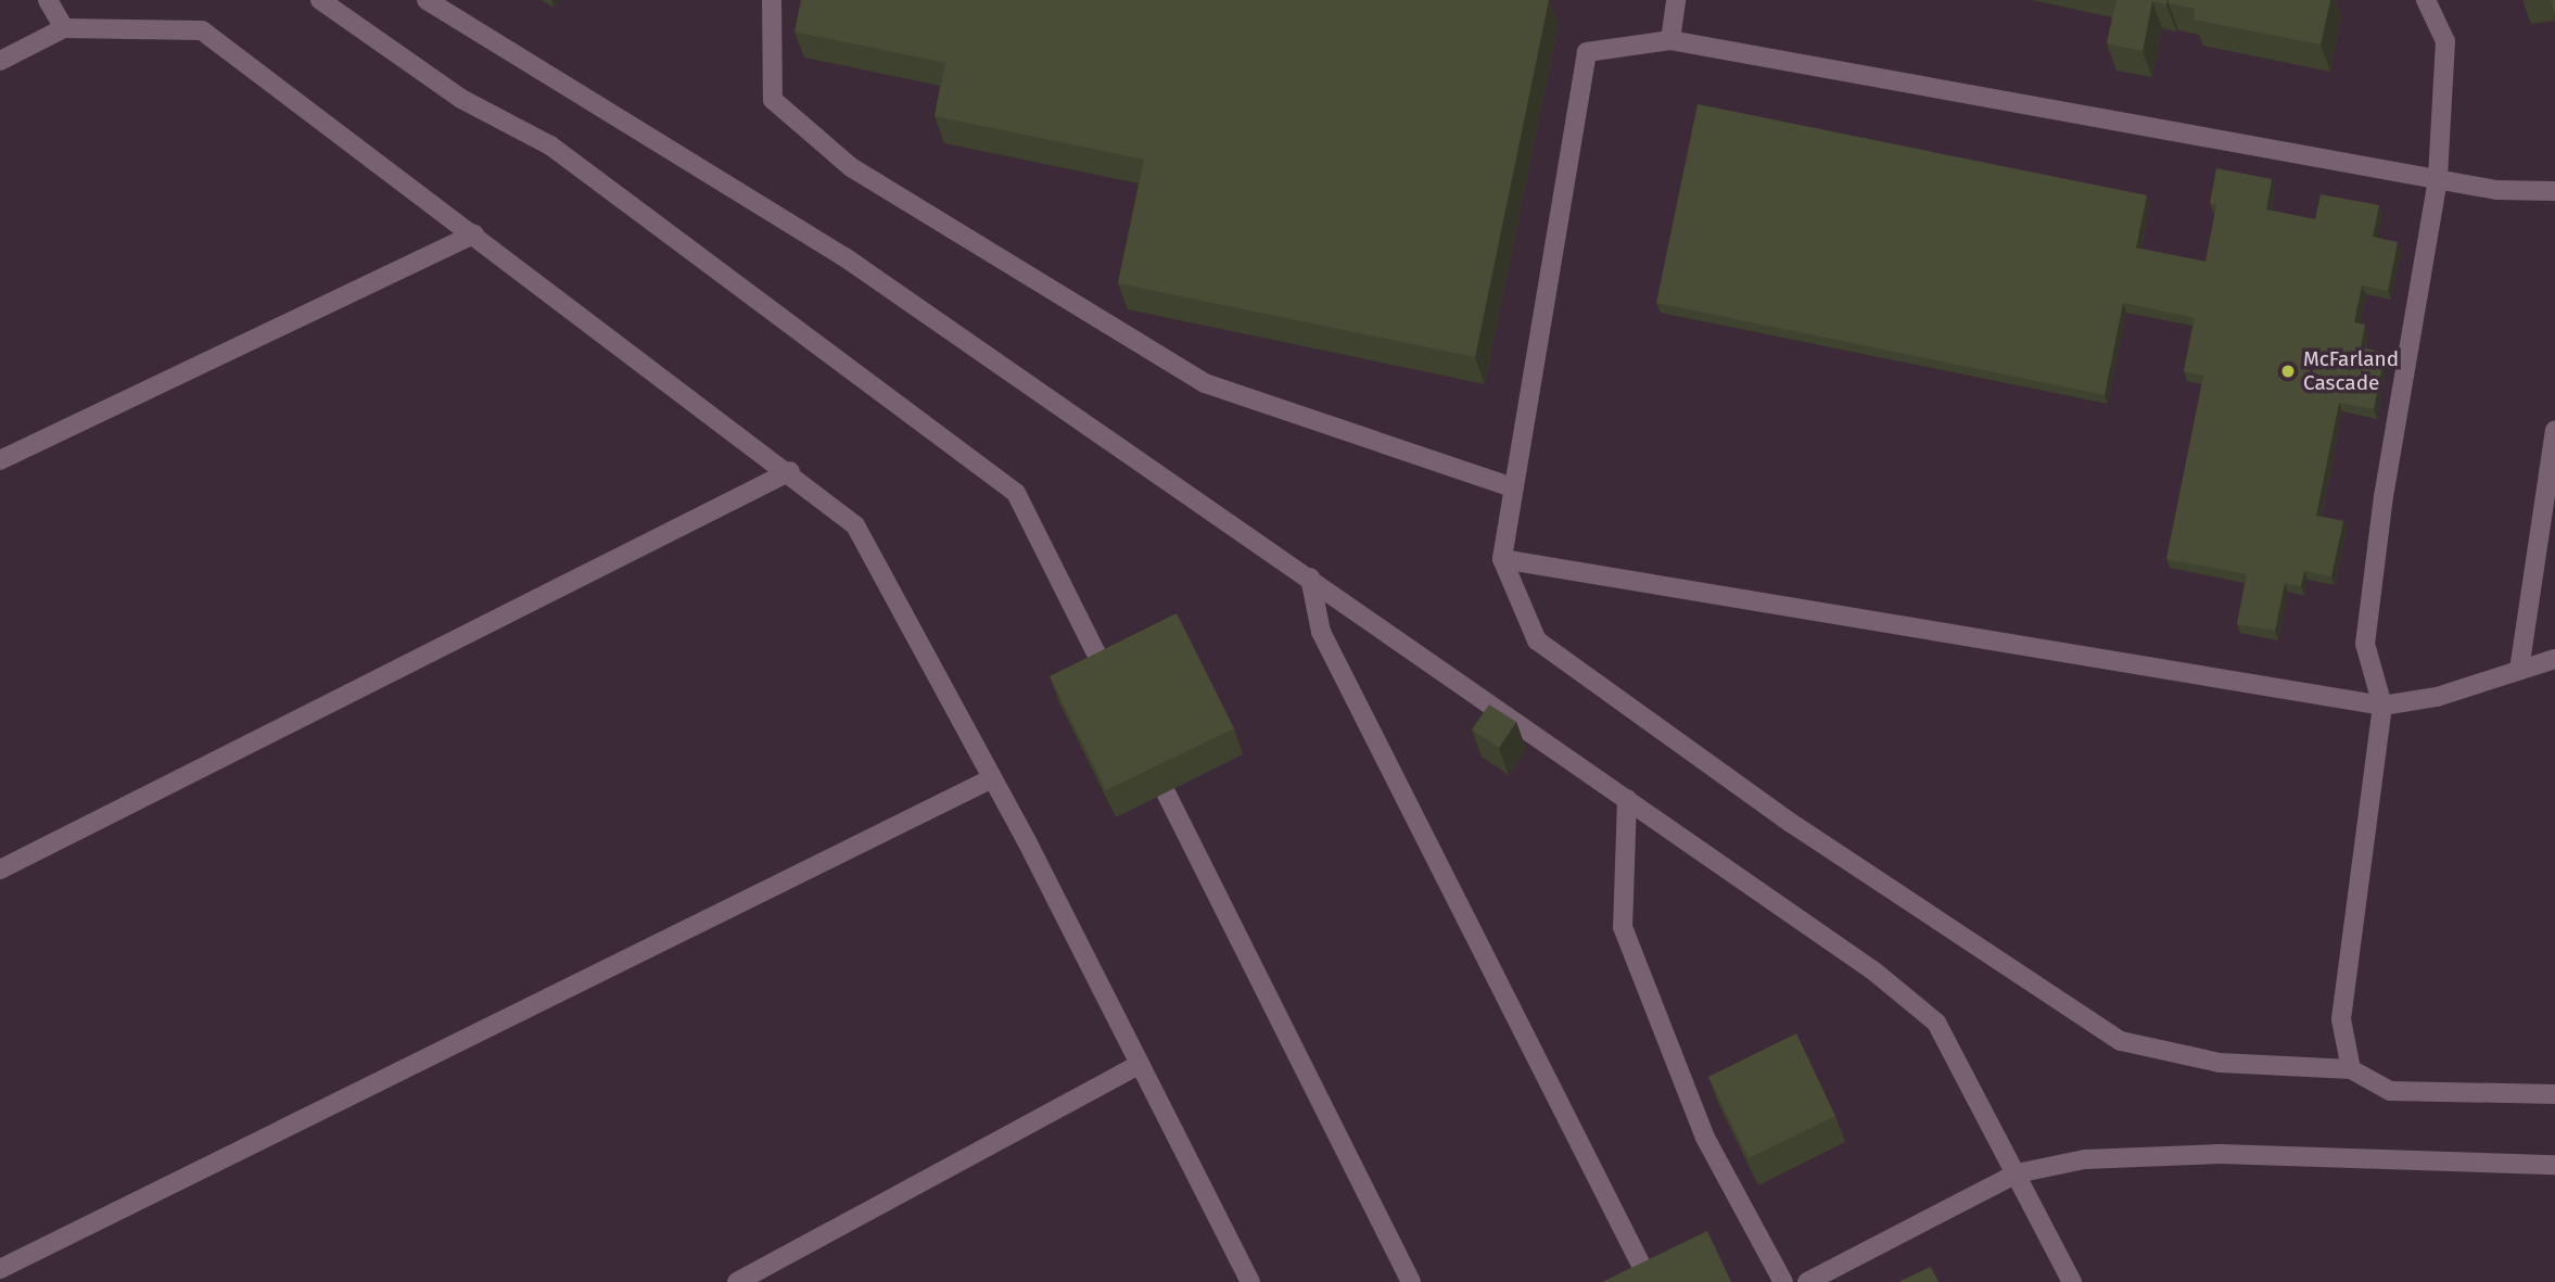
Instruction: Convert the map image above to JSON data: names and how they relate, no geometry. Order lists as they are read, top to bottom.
{
  "places": ["McFarland Cascade"]
}
